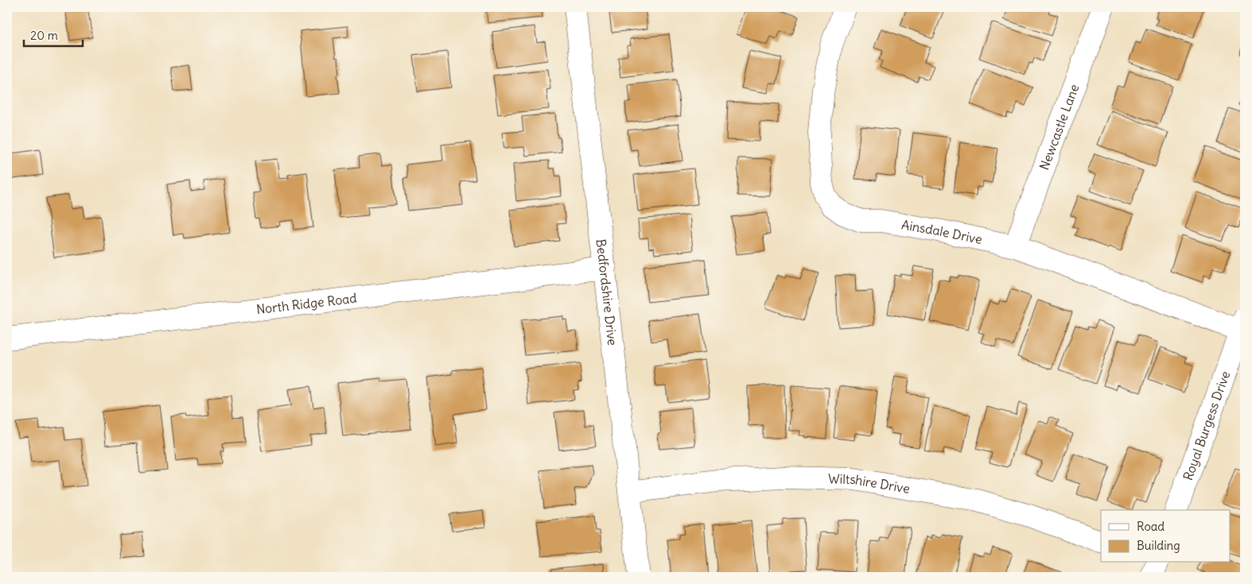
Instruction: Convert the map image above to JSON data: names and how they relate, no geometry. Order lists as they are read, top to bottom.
{
  "streets": {
    "street": [
      "Newcastle Lane",
      "Ainsdale Drive",
      "Bedfordshire Drive",
      "North Ridge Road",
      "Royal Burgess Drive",
      "Wiltshire Drive"
    ]
  },
  "crossings": [
    ["Newcastle Lane", "Ainsdale Drive"],
    ["Ainsdale Drive", "Royal Burgess Drive"],
    ["Bedfordshire Drive", "North Ridge Road"],
    ["Bedfordshire Drive", "Wiltshire Drive"]
  ],
  "legend": ["Road", "Building"],
  "scale_bar": "20 m"
}
